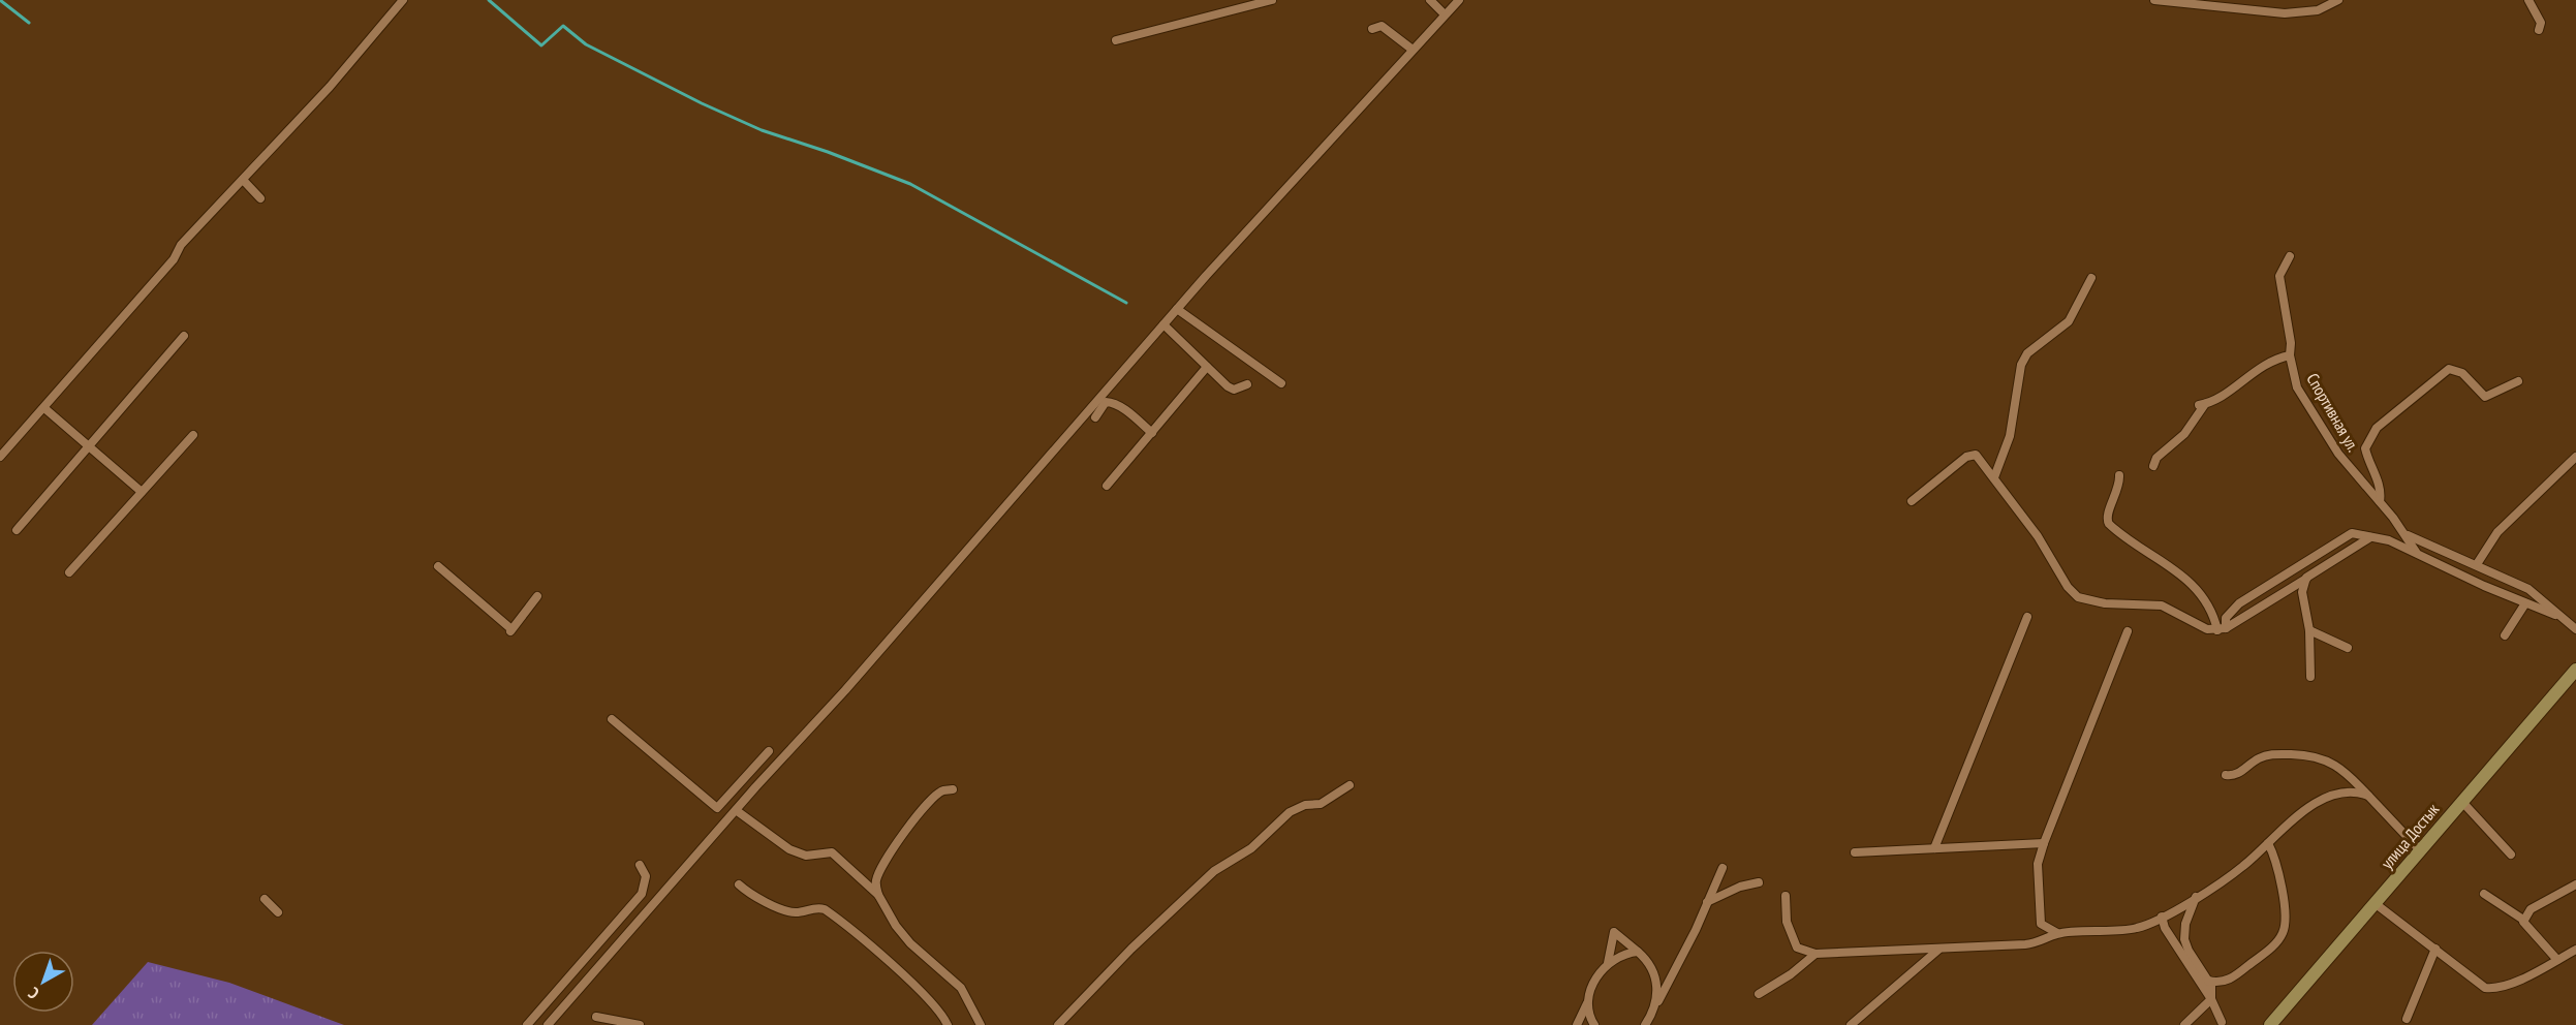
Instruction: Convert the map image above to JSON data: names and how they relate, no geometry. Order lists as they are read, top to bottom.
{
  "streets": {
    "main road": ["улица Достык"],
    "street": ["Спортивная ул."]
  },
  "north": "bottom left"
}
